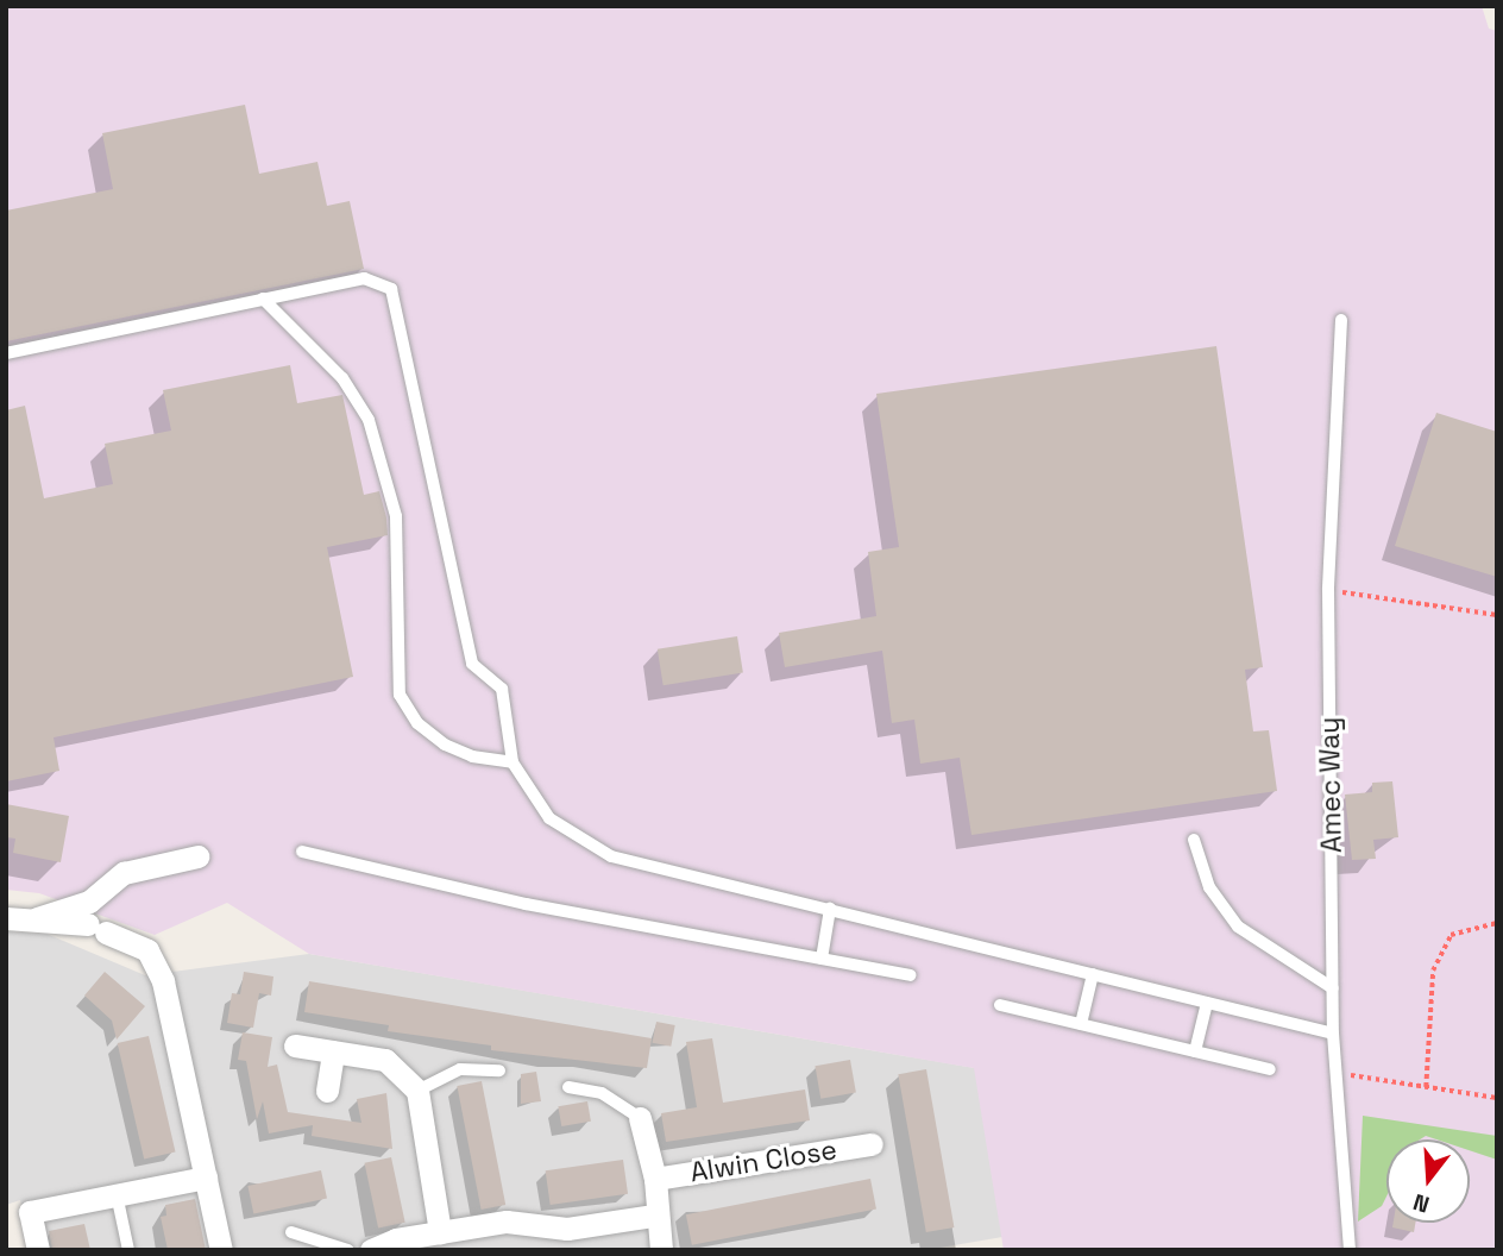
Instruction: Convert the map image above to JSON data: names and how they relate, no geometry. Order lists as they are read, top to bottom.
{
  "streets": {
    "street": ["Alwin Close"],
    "lane": ["Amec Way"]
  },
  "north": "bottom"
}
